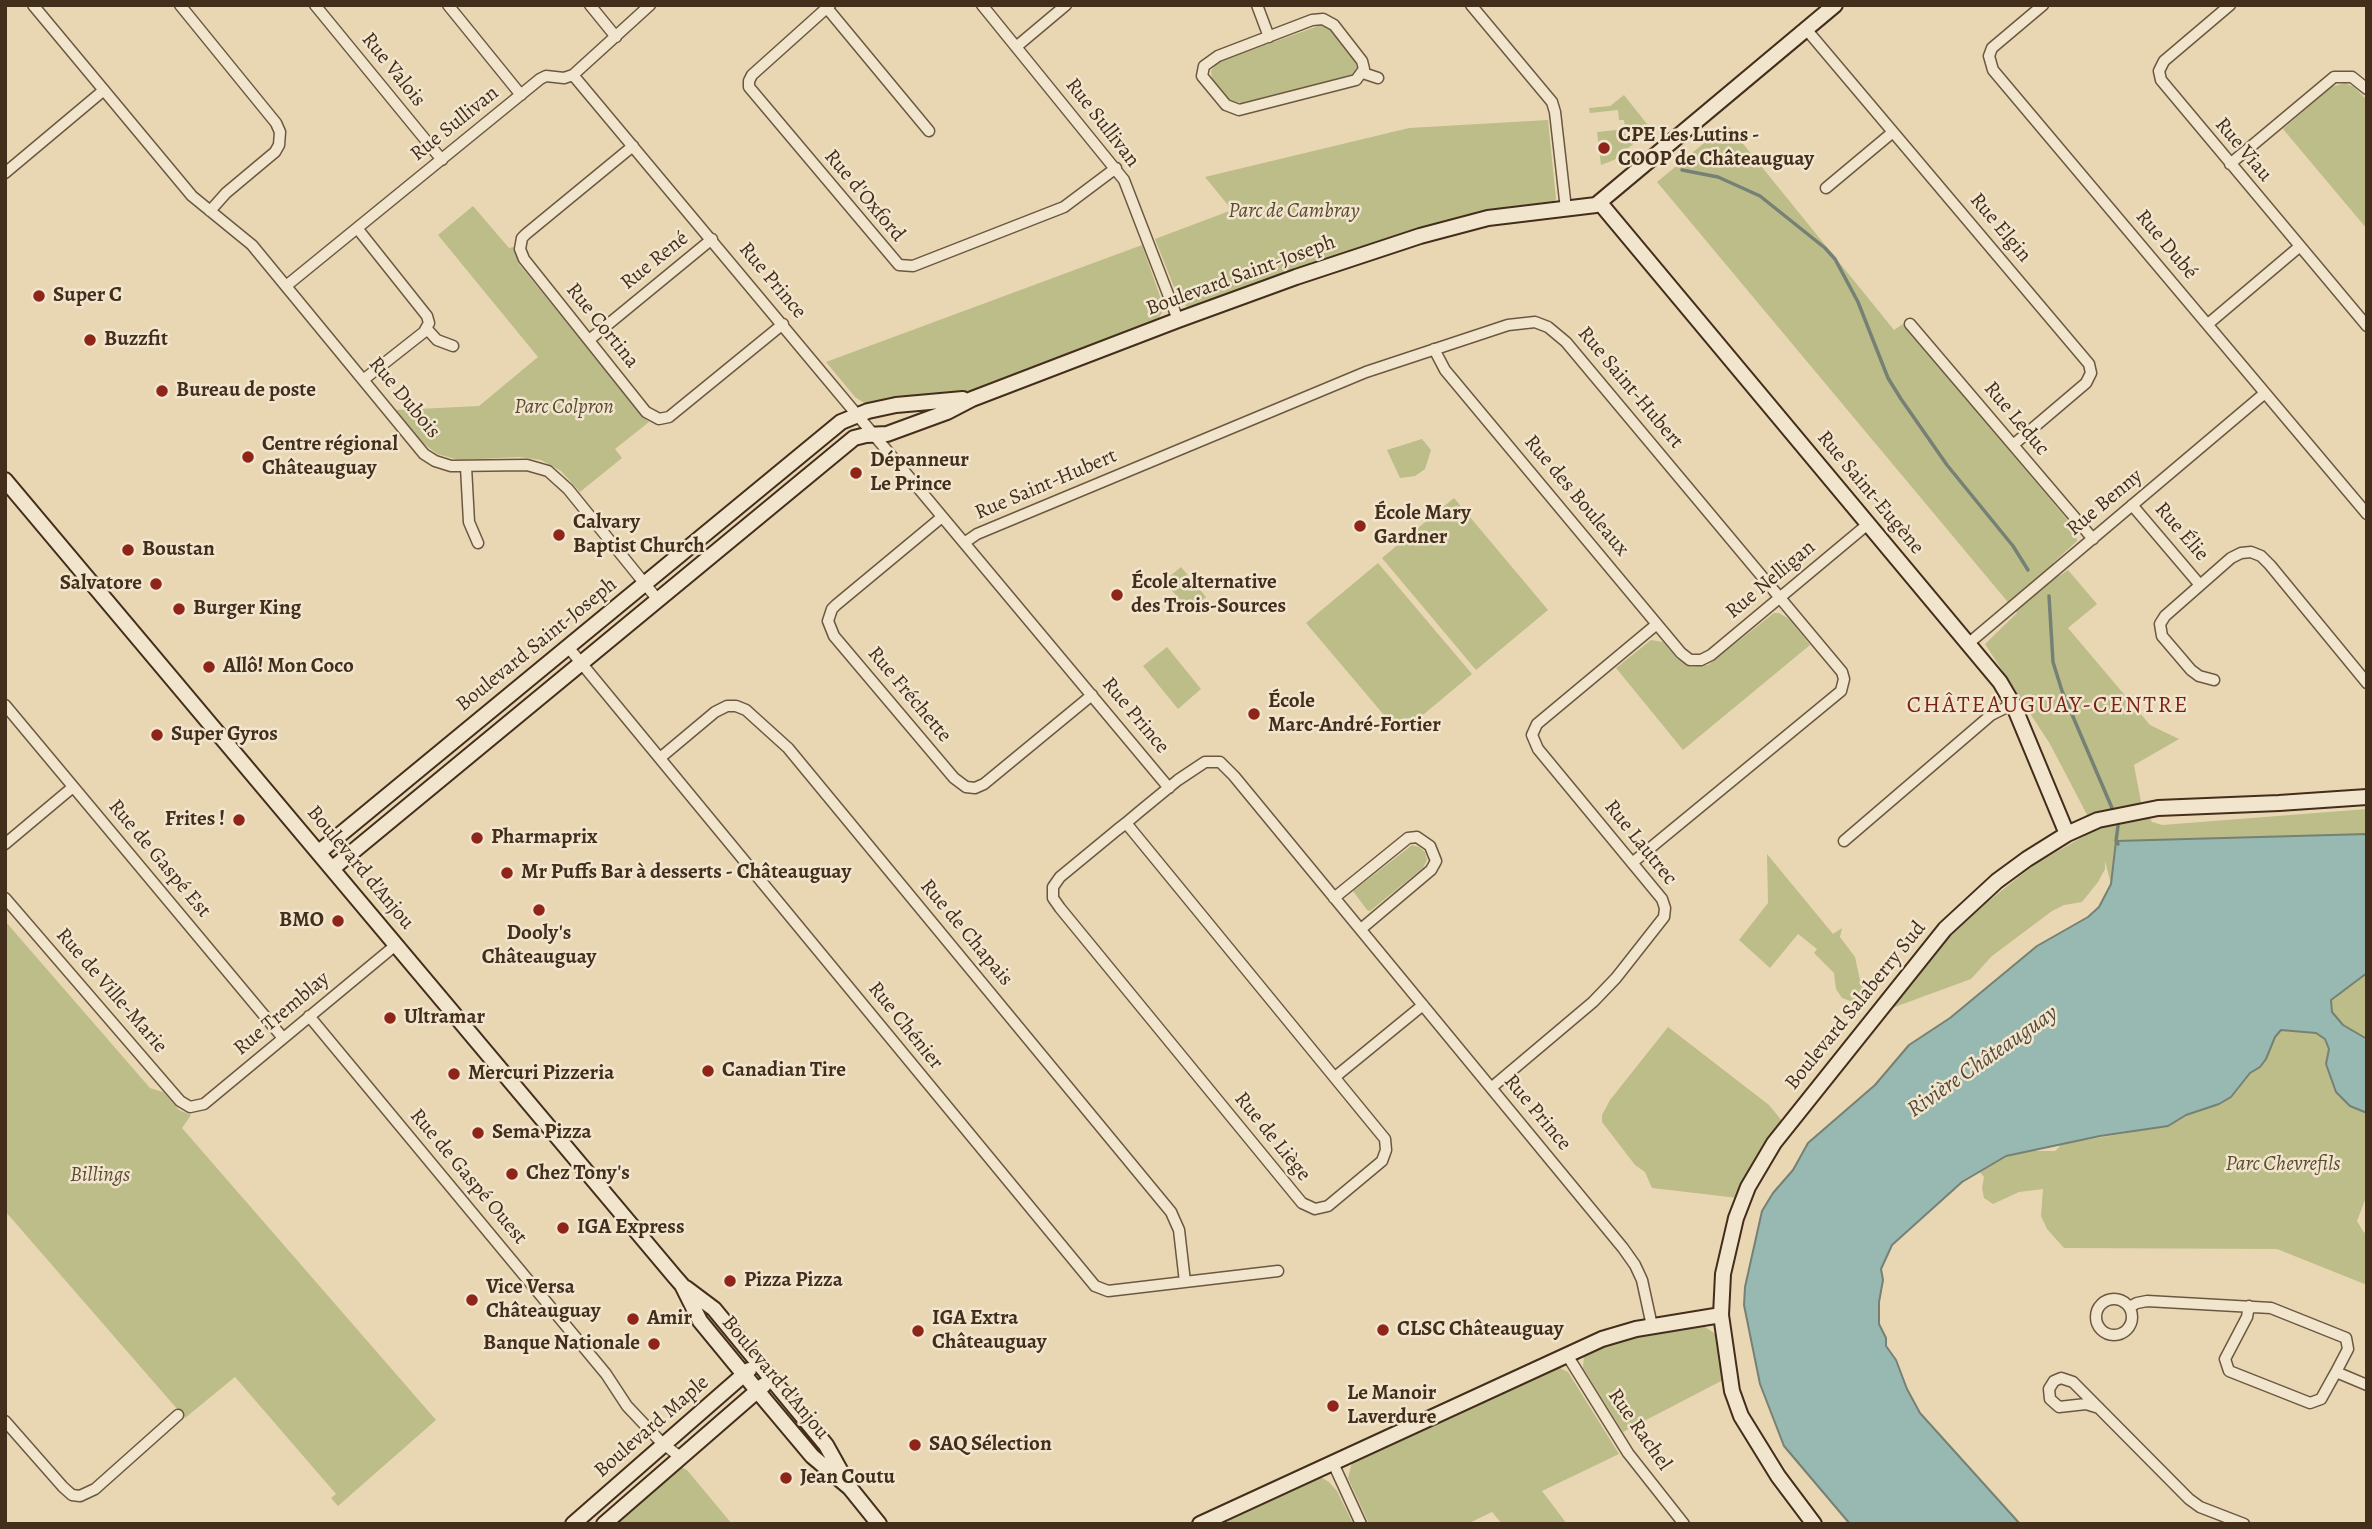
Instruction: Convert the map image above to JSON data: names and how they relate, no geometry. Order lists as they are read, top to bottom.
{
  "streets": {
    "street": [
      "Rue Valois",
      "Rue Sullivan",
      "Rue Viau",
      "Rue d'Oxford",
      "Rue Elgin",
      "Rue Dubé",
      "Rue René",
      "Boulevard Saint-Joseph",
      "Rue Prince",
      "Rue Cortina",
      "Rue Saint-Hubert",
      "Rue Dubois",
      "Rue Leduc",
      "Rue Saint-Eugène",
      "Rue des Bouleaux",
      "Rue Benny",
      "Rue Élie",
      "Rue Nelligan",
      "Rue Fréchette",
      "Rue Lautrec",
      "Rue de Gaspé Est",
      "Boulevard d'Anjou",
      "Rue de Chapais",
      "Rue de Ville-Marie",
      "Boulevard Salaberry Sud",
      "Rue Tremblay",
      "Rue Chénier",
      "Rue de Liège",
      "Rue de Gaspé Ouest",
      "Boulevard Maple",
      "Rue Rachel"
    ]
  },
  "crossings": [
    ["Rue Valois", "Rue Sullivan"],
    ["Rue Sullivan", "Rue d'Oxford"],
    ["Rue Sullivan", "Boulevard Saint-Joseph"],
    ["Rue Sullivan", "Rue Prince"],
    ["Rue Sullivan", "Rue Dubois"],
    ["Rue Elgin", "Rue Leduc"],
    ["Rue Dubé", "Rue Benny"],
    ["Rue René", "Rue Prince"],
    ["Rue René", "Rue Cortina"],
    ["Boulevard Saint-Joseph", "Rue Prince"],
    ["Boulevard Saint-Joseph", "Rue Dubois"],
    ["Boulevard Saint-Joseph", "Rue Saint-Eugène"],
    ["Boulevard Saint-Joseph", "Boulevard d'Anjou"],
    ["Boulevard Saint-Joseph", "Rue Chénier"],
    ["Rue Prince", "Rue Cortina"],
    ["Rue Prince", "Rue Saint-Hubert"],
    ["Rue Prince", "Rue Fréchette"],
    ["Rue Prince", "Rue Lautrec"],
    ["Rue Prince", "Rue de Liège"],
    ["Rue Saint-Hubert", "Rue des Bouleaux"],
    ["Rue Saint-Hubert", "Rue Nelligan"],
    ["Rue Saint-Hubert", "Rue Lautrec"],
    ["Rue Leduc", "Rue Benny"],
    ["Rue Saint-Eugène", "Rue Benny"],
    ["Rue Saint-Eugène", "Rue Nelligan"],
    ["Rue Saint-Eugène", "Boulevard Salaberry Sud"],
    ["Rue des Bouleaux", "Rue Nelligan"],
    ["Rue des Bouleaux", "Rue Lautrec"],
    ["Rue Benny", "Rue Élie"],
    ["Rue de Gaspé Est", "Rue Tremblay"],
    ["Boulevard d'Anjou", "Rue Tremblay"],
    ["Boulevard d'Anjou", "Boulevard Maple"],
    ["Rue de Chapais", "Rue Chénier"],
    ["Rue de Ville-Marie", "Rue Tremblay"],
    ["Rue Tremblay", "Rue de Gaspé Ouest"],
    ["Rue de Gaspé Ouest", "Boulevard Maple"]
  ],
  "districts": ["CHÂTEAUGUAY-CENTRE"],
  "water": ["Rivière Châteauguay"],
  "parks": [
    "Parc de Cambray",
    "Parc Colpron",
    "Parc Chevrefils",
    "Billings"
  ],
  "places": [
    "CPE Les Lutins - COOP de Châteauguay",
    "Super C",
    "Buzzfit",
    "Bureau de poste",
    "Centre régional Châteauguay",
    "Dépanneur Le Prince",
    "École Mary Gardner",
    "Calvary Baptist Church",
    "Boustan",
    "Salvatore",
    "École alternative des Trois-Sources",
    "Burger King",
    "Allô! Mon Coco",
    "École Marc-André-Fortier",
    "Super Gyros",
    "Frites !",
    "Pharmaprix",
    "Mr Puffs Bar à desserts - Châteauguay",
    "Dooly's Châteauguay",
    "BMO",
    "Ultramar",
    "Canadian Tire",
    "Mercuri Pizzeria",
    "Sema Pizza",
    "Chez Tony's",
    "IGA Express",
    "Pizza Pizza",
    "Vice Versa Châteauguay",
    "Amir",
    "CLSC Châteauguay",
    "IGA Extra Châteauguay",
    "Banque Nationale",
    "Le Manoir Laverdure",
    "SAQ Sélection",
    "Jean Coutu"
  ]
}
